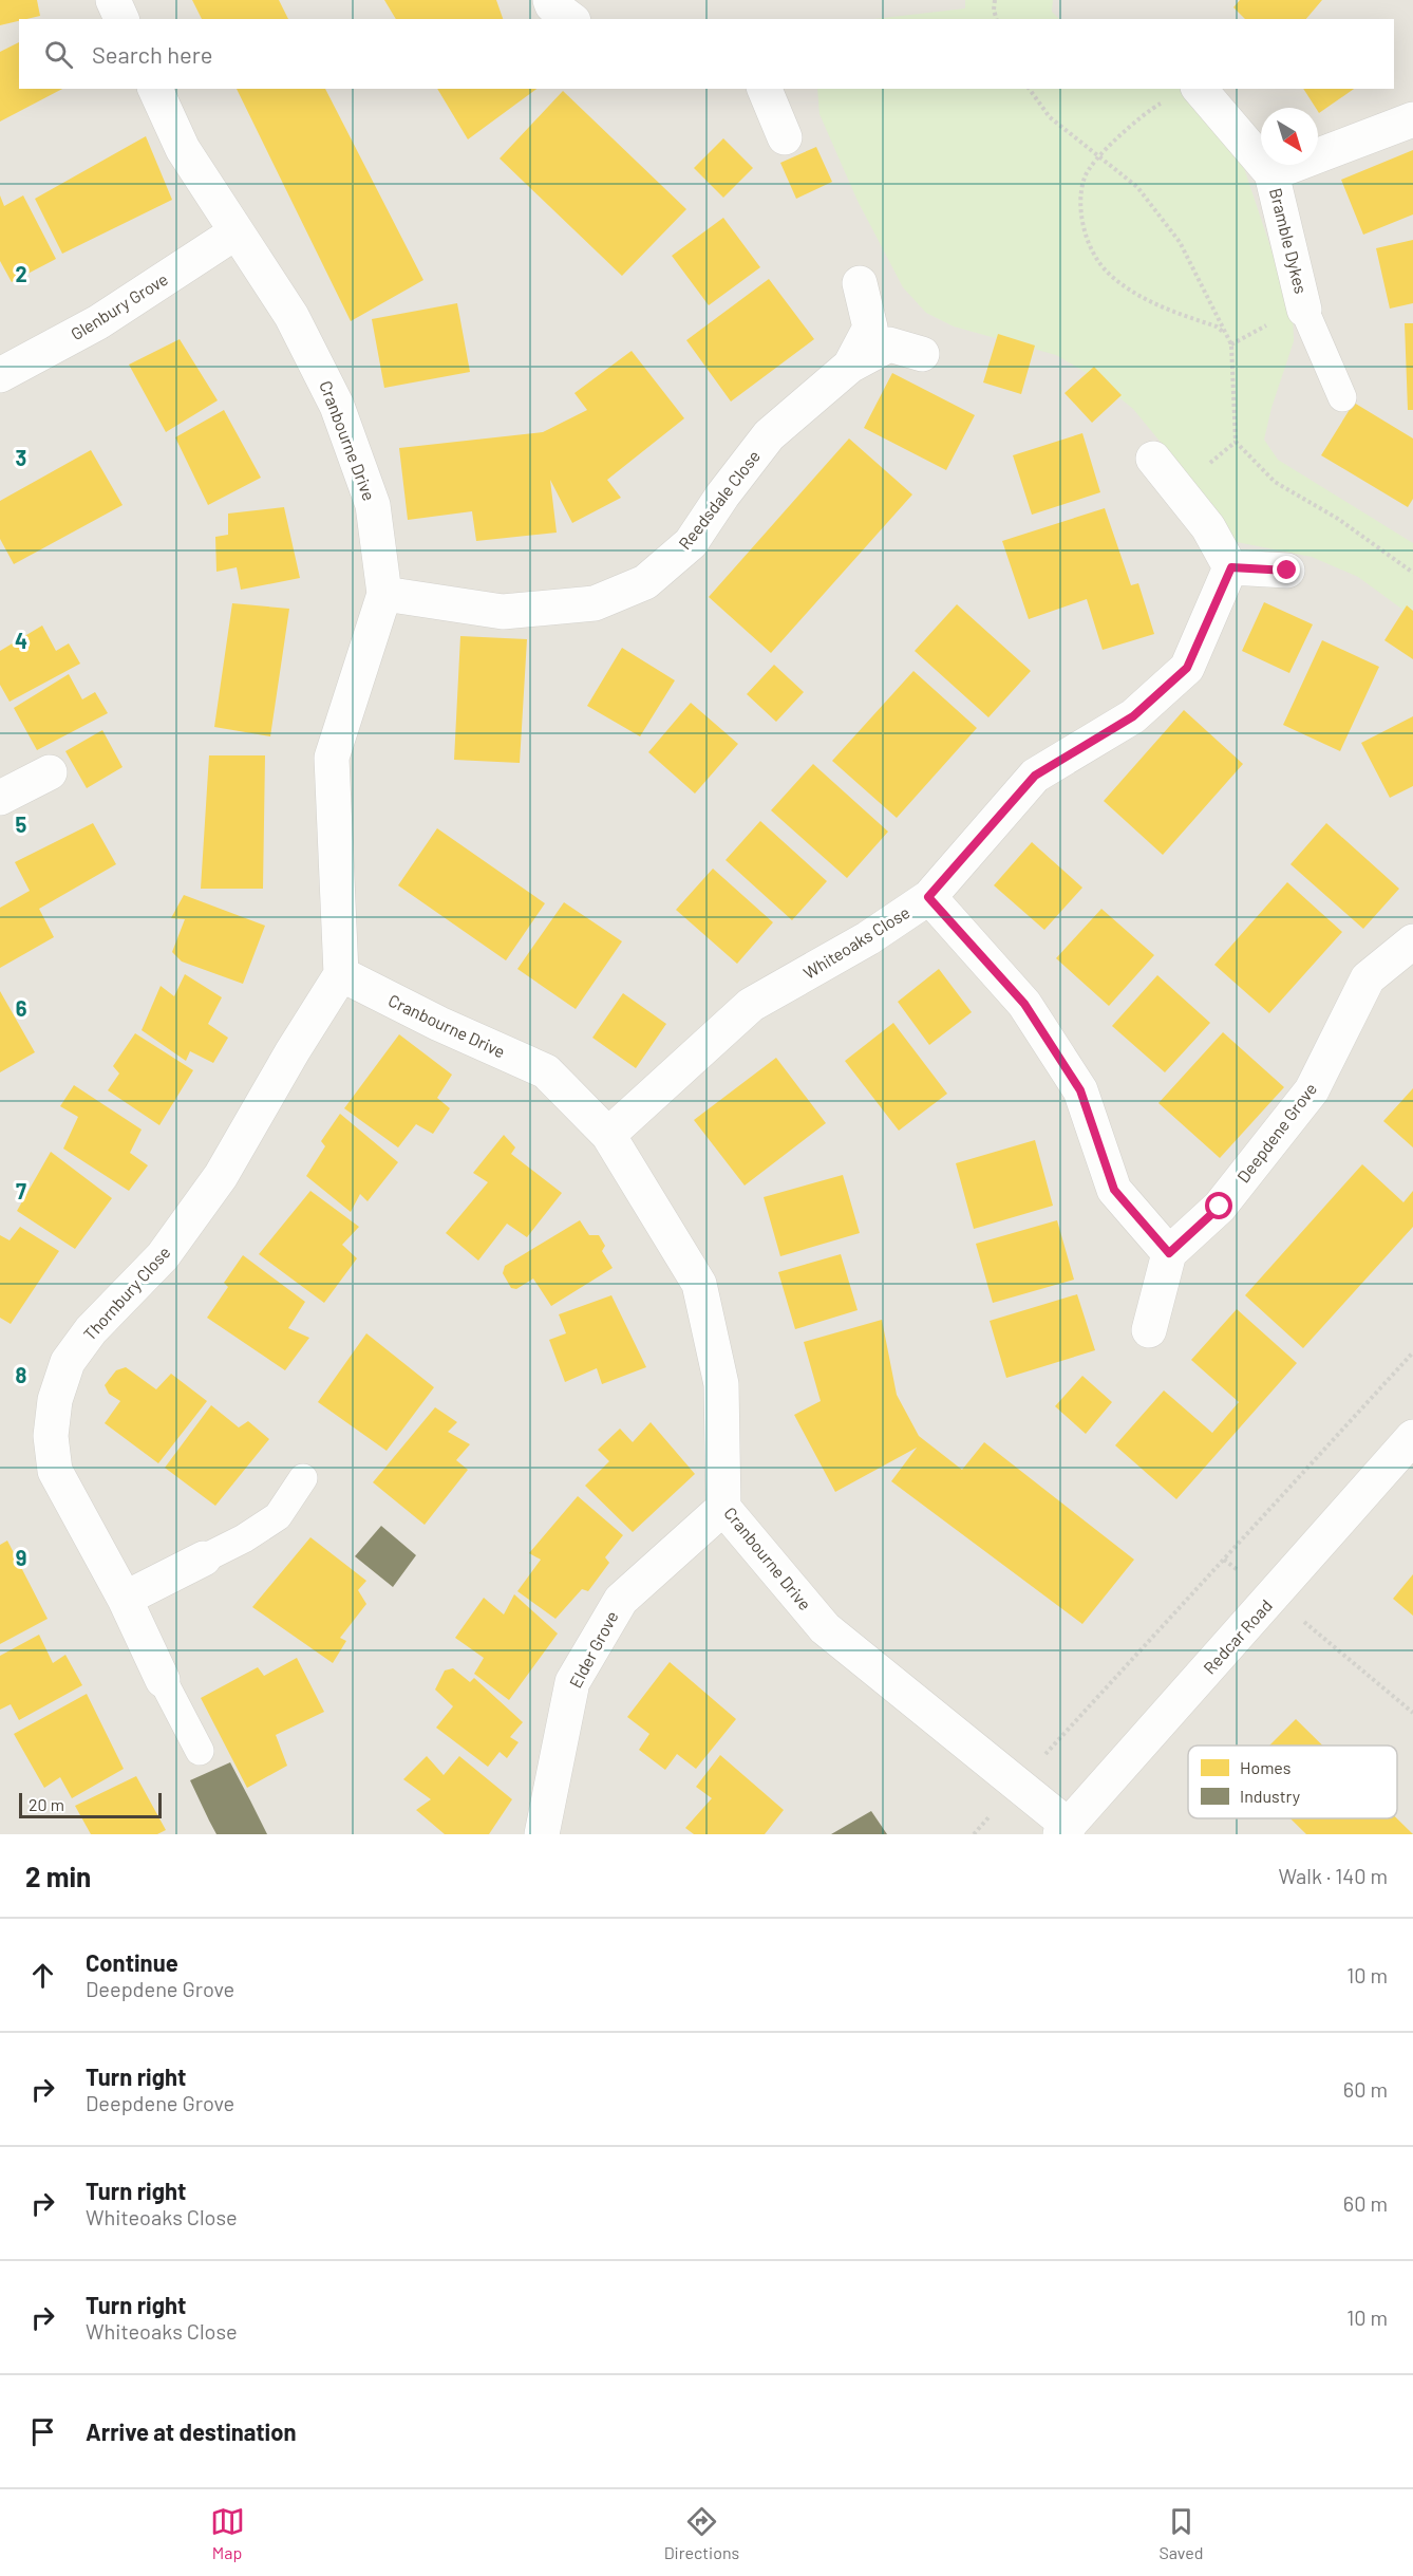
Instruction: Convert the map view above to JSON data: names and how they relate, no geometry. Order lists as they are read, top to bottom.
{
  "streets": {
    "street": [
      "Bramble Dykes",
      "Glenbury Grove",
      "Cranbourne Drive",
      "Reedsdale Close",
      "Whiteoaks Close",
      "Deepdene Grove",
      "Thornbury Close",
      "Redcar Road",
      "Elder Grove"
    ]
  },
  "crossings": [
    ["Glenbury Grove", "Cranbourne Drive"],
    ["Cranbourne Drive", "Reedsdale Close"],
    ["Cranbourne Drive", "Whiteoaks Close"],
    ["Cranbourne Drive", "Thornbury Close"],
    ["Cranbourne Drive", "Redcar Road"],
    ["Cranbourne Drive", "Elder Grove"]
  ],
  "legend": ["Homes", "Industry"],
  "scale_bar": "20 m",
  "north": "bottom right",
  "page": {
    "search": "Search here",
    "scale": "20 m",
    "heading": ["2 min", "Walk · 140 m"],
    "list": [
      ["Continue", "Deepdene Grove", "10 m"],
      ["Turn right", "Deepdene Grove", "60 m"],
      ["Turn right", "Whiteoaks Close", "60 m"],
      ["Turn right", "Whiteoaks Close", "10 m"],
      "Arrive at destination"
    ],
    "nav": ["Map", "Directions", "Saved"]
  },
  "grid": {
    "rows": [
      "2",
      "3",
      "4",
      "5",
      "6",
      "7",
      "8",
      "9"
    ]
  }
}
